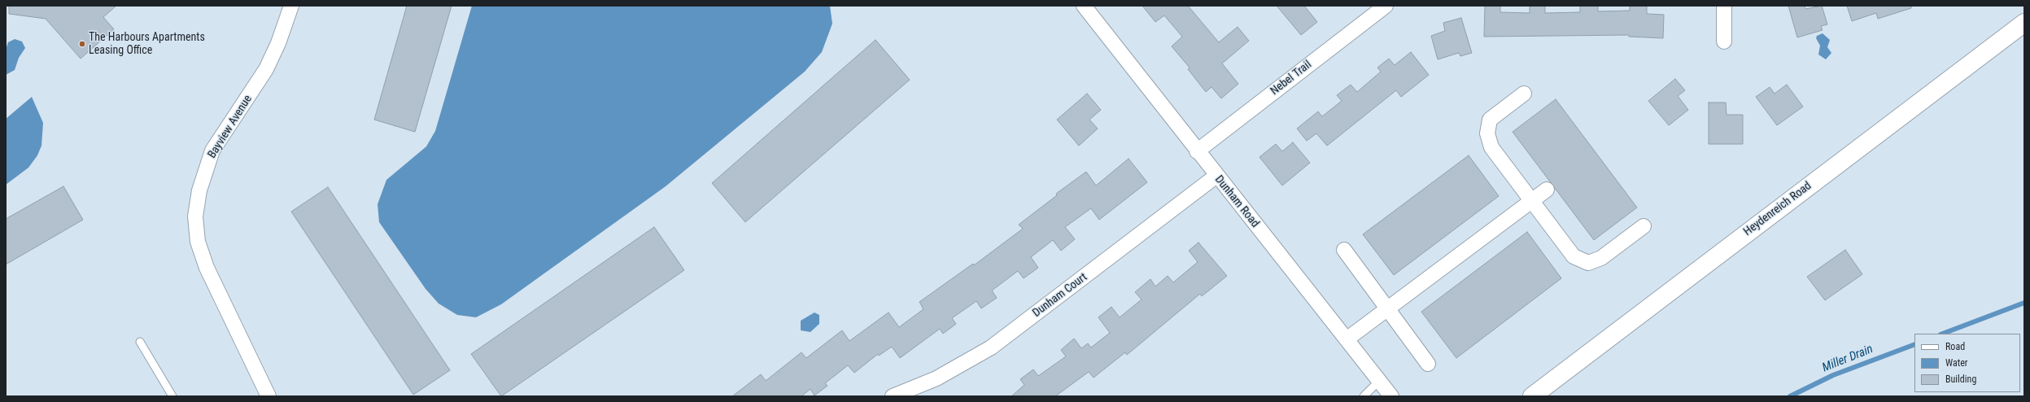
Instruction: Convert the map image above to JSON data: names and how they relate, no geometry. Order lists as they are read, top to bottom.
{
  "streets": {
    "street": [
      "Nebel Trail",
      "Bayview Avenue",
      "Dunham Road",
      "Heydenreich Road",
      "Dunham Court"
    ]
  },
  "crossings": [
    ["Nebel Trail", "Dunham Road"],
    ["Dunham Road", "Dunham Court"]
  ],
  "water": ["Miller Drain"],
  "places": ["The Harbours Apartments Leasing Office"],
  "legend": ["Road", "Water", "Building"]
}
